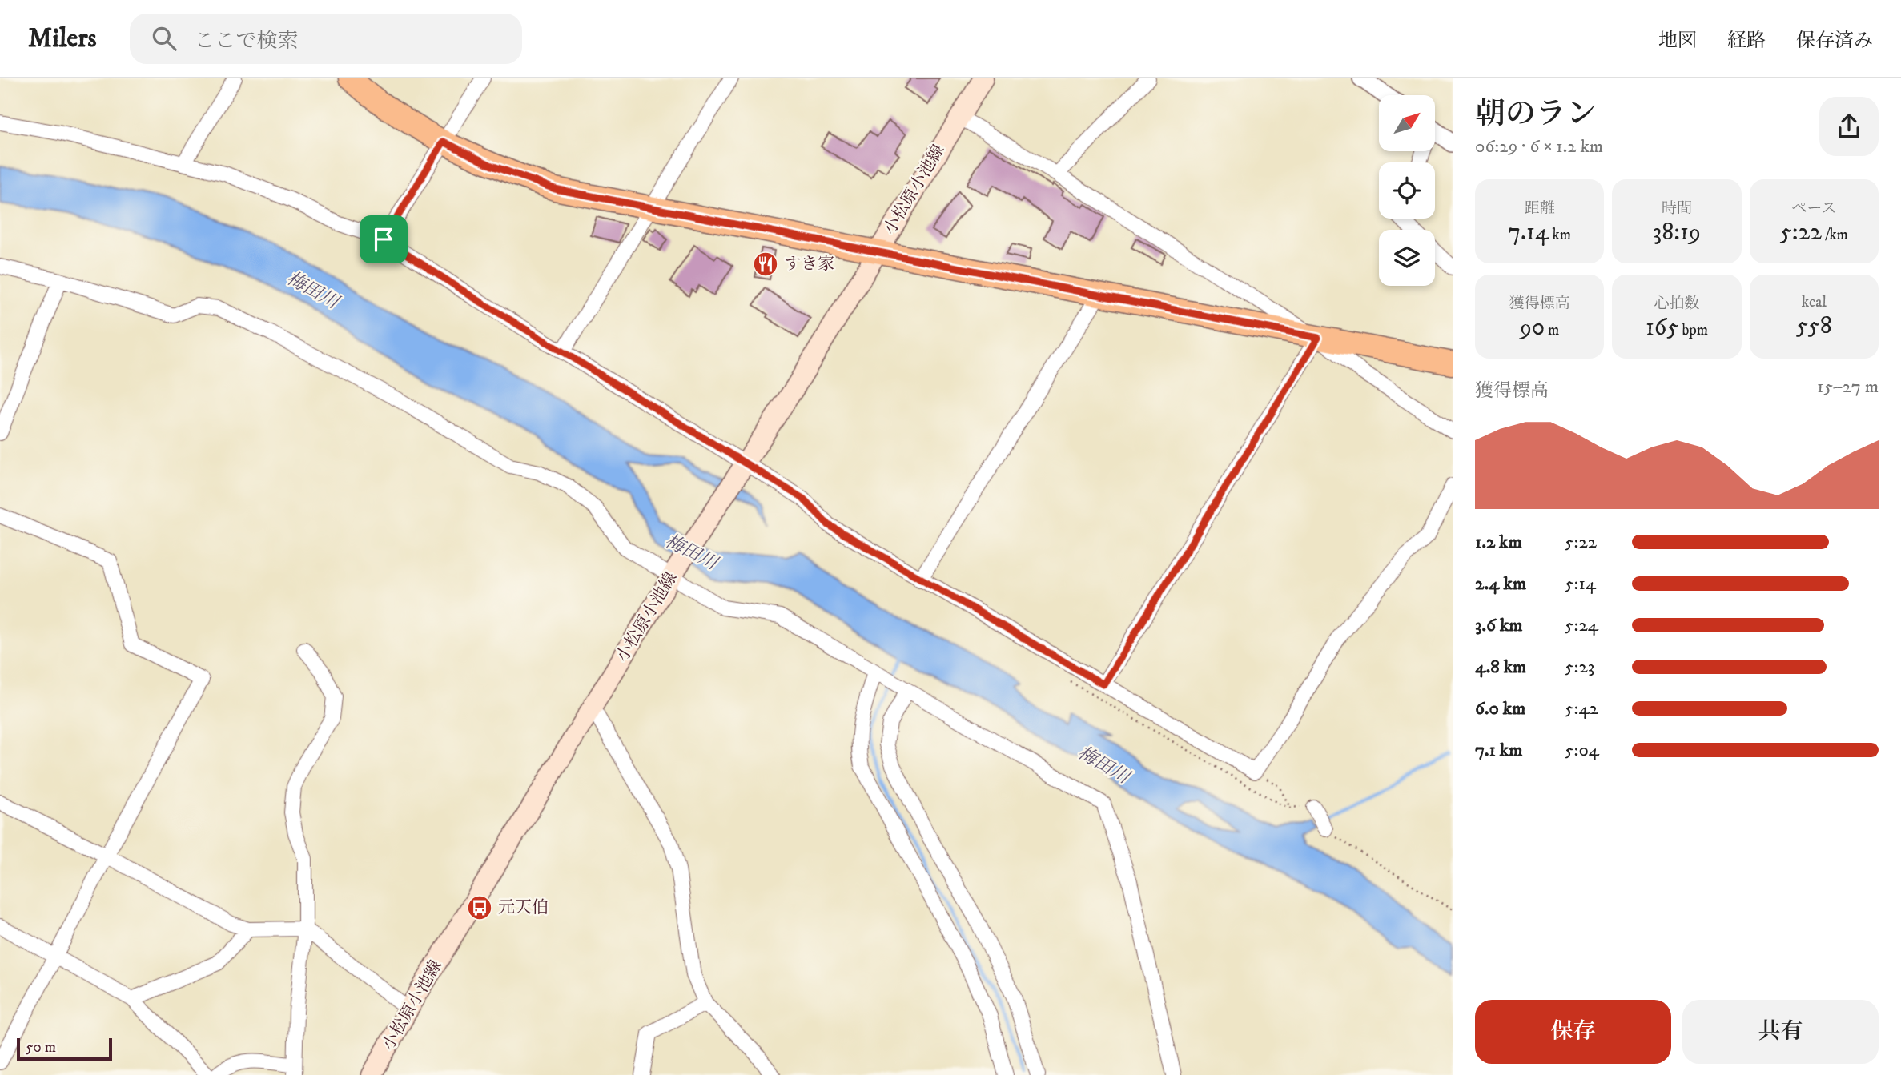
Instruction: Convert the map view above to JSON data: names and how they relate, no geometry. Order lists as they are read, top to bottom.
{
  "streets": {
    "main road": ["小松原小池線"]
  },
  "water": ["梅田川"],
  "places": {
    "restaurant": ["すき家"],
    "bus stop": ["元天伯"]
  },
  "scale_bar": "50 m",
  "north": "top right",
  "page": {
    "header": "Milers",
    "search": "ここで検索",
    "nav": ["地図", "経路", "保存済み"],
    "heading": ["朝のラン", "06:29 · 6 × 1.2 km"],
    "stats": [
      ["距離", "7.14 km"],
      ["時間", "38:19"],
      ["ペース", "5:22 /km"],
      ["獲得標高", "90 m"],
      ["心拍数", "165 bpm"],
      ["kcal", "558"]
    ],
    "chart": ["獲得標高", "15–27 m"],
    "list": [
      {
        "name": "1.2 km",
        "note": "5:22"
      },
      {
        "name": "2.4 km",
        "note": "5:14"
      },
      {
        "name": "3.6 km",
        "note": "5:24"
      },
      {
        "name": "4.8 km",
        "note": "5:23"
      },
      {
        "name": "6.0 km",
        "note": "5:42"
      },
      {
        "name": "7.1 km",
        "note": "5:04"
      }
    ],
    "buttons": ["保存", "共有"],
    "scale": "50 m"
  }
}
